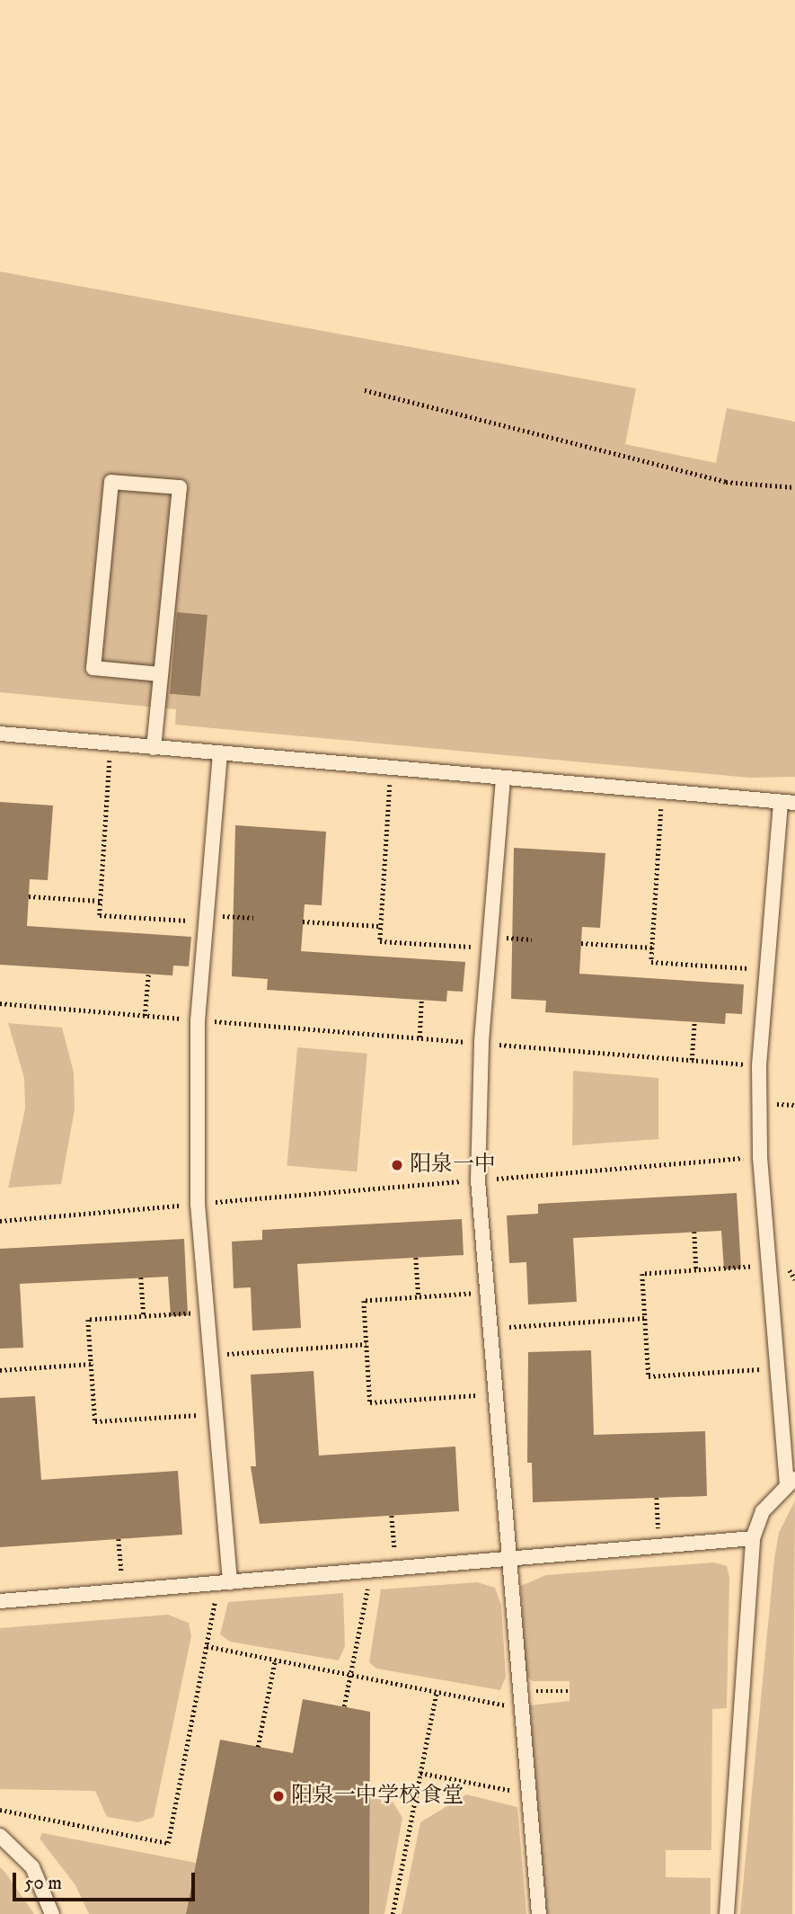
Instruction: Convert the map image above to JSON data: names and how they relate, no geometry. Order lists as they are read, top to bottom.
{
  "places": ["阳泉一中", "阳泉一中学校食堂"],
  "scale_bar": "50 m"
}
